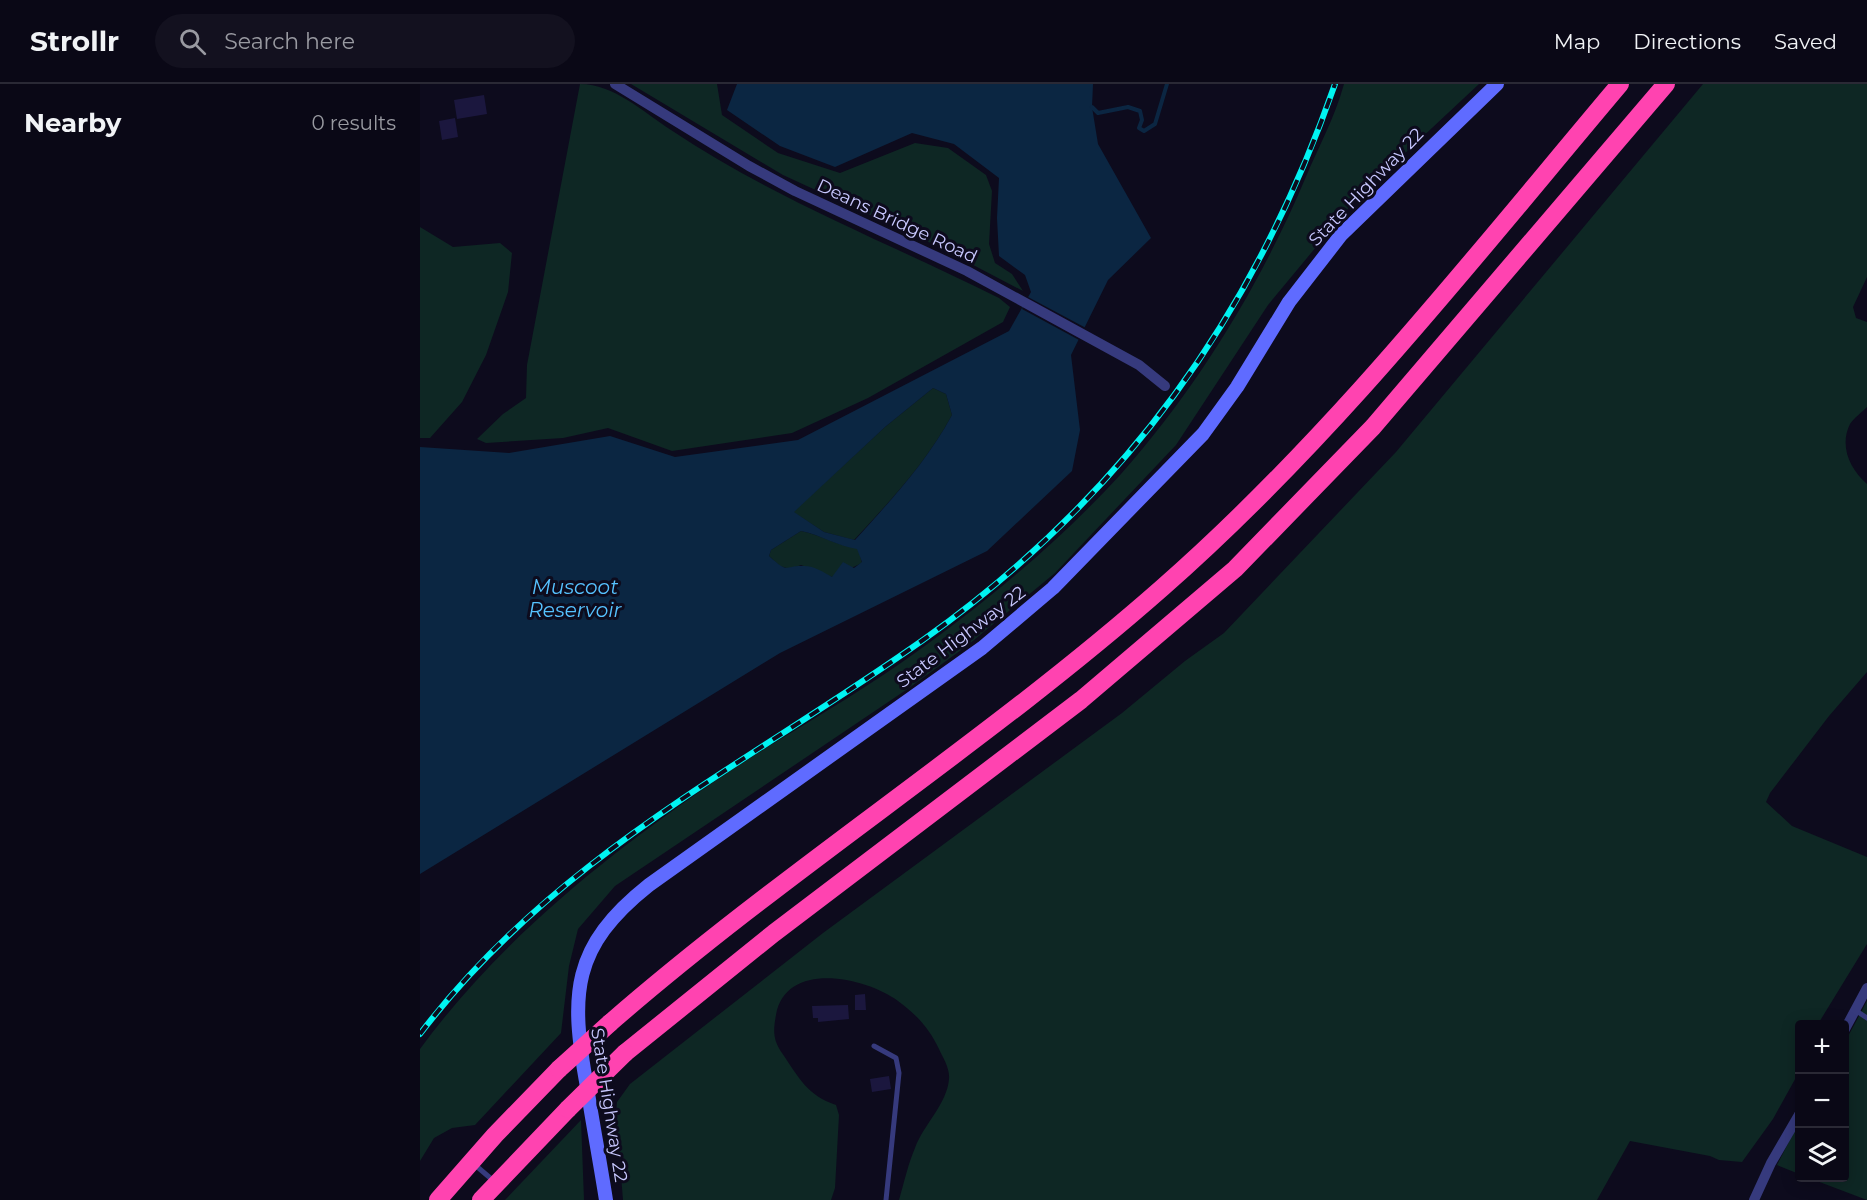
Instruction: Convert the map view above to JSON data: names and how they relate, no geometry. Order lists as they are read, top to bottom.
{
  "streets": {
    "main road": ["State Highway 22"],
    "street": ["Deans Bridge Road"]
  },
  "water": ["Muscoot Reservoir"],
  "page": {
    "header": "Strollr",
    "search": "Search here",
    "nav": ["Map", "Directions", "Saved"],
    "heading": ["Nearby", "0 results"],
    "map_buttons": ["+", "−"]
  }
}
